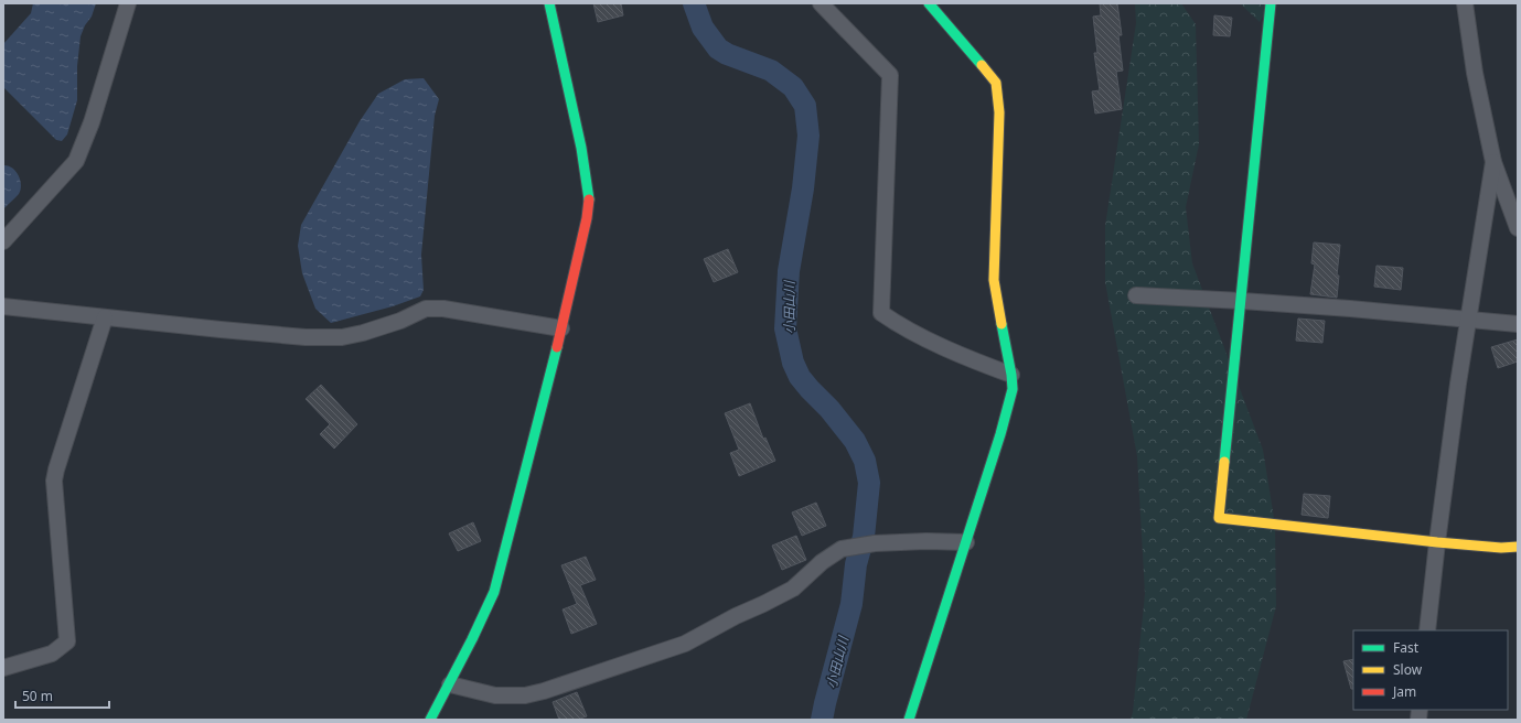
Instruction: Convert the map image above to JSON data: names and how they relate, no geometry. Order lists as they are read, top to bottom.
{
  "water": ["小田山川"],
  "legend": ["Fast", "Slow", "Jam"],
  "scale_bar": "50 m"
}
